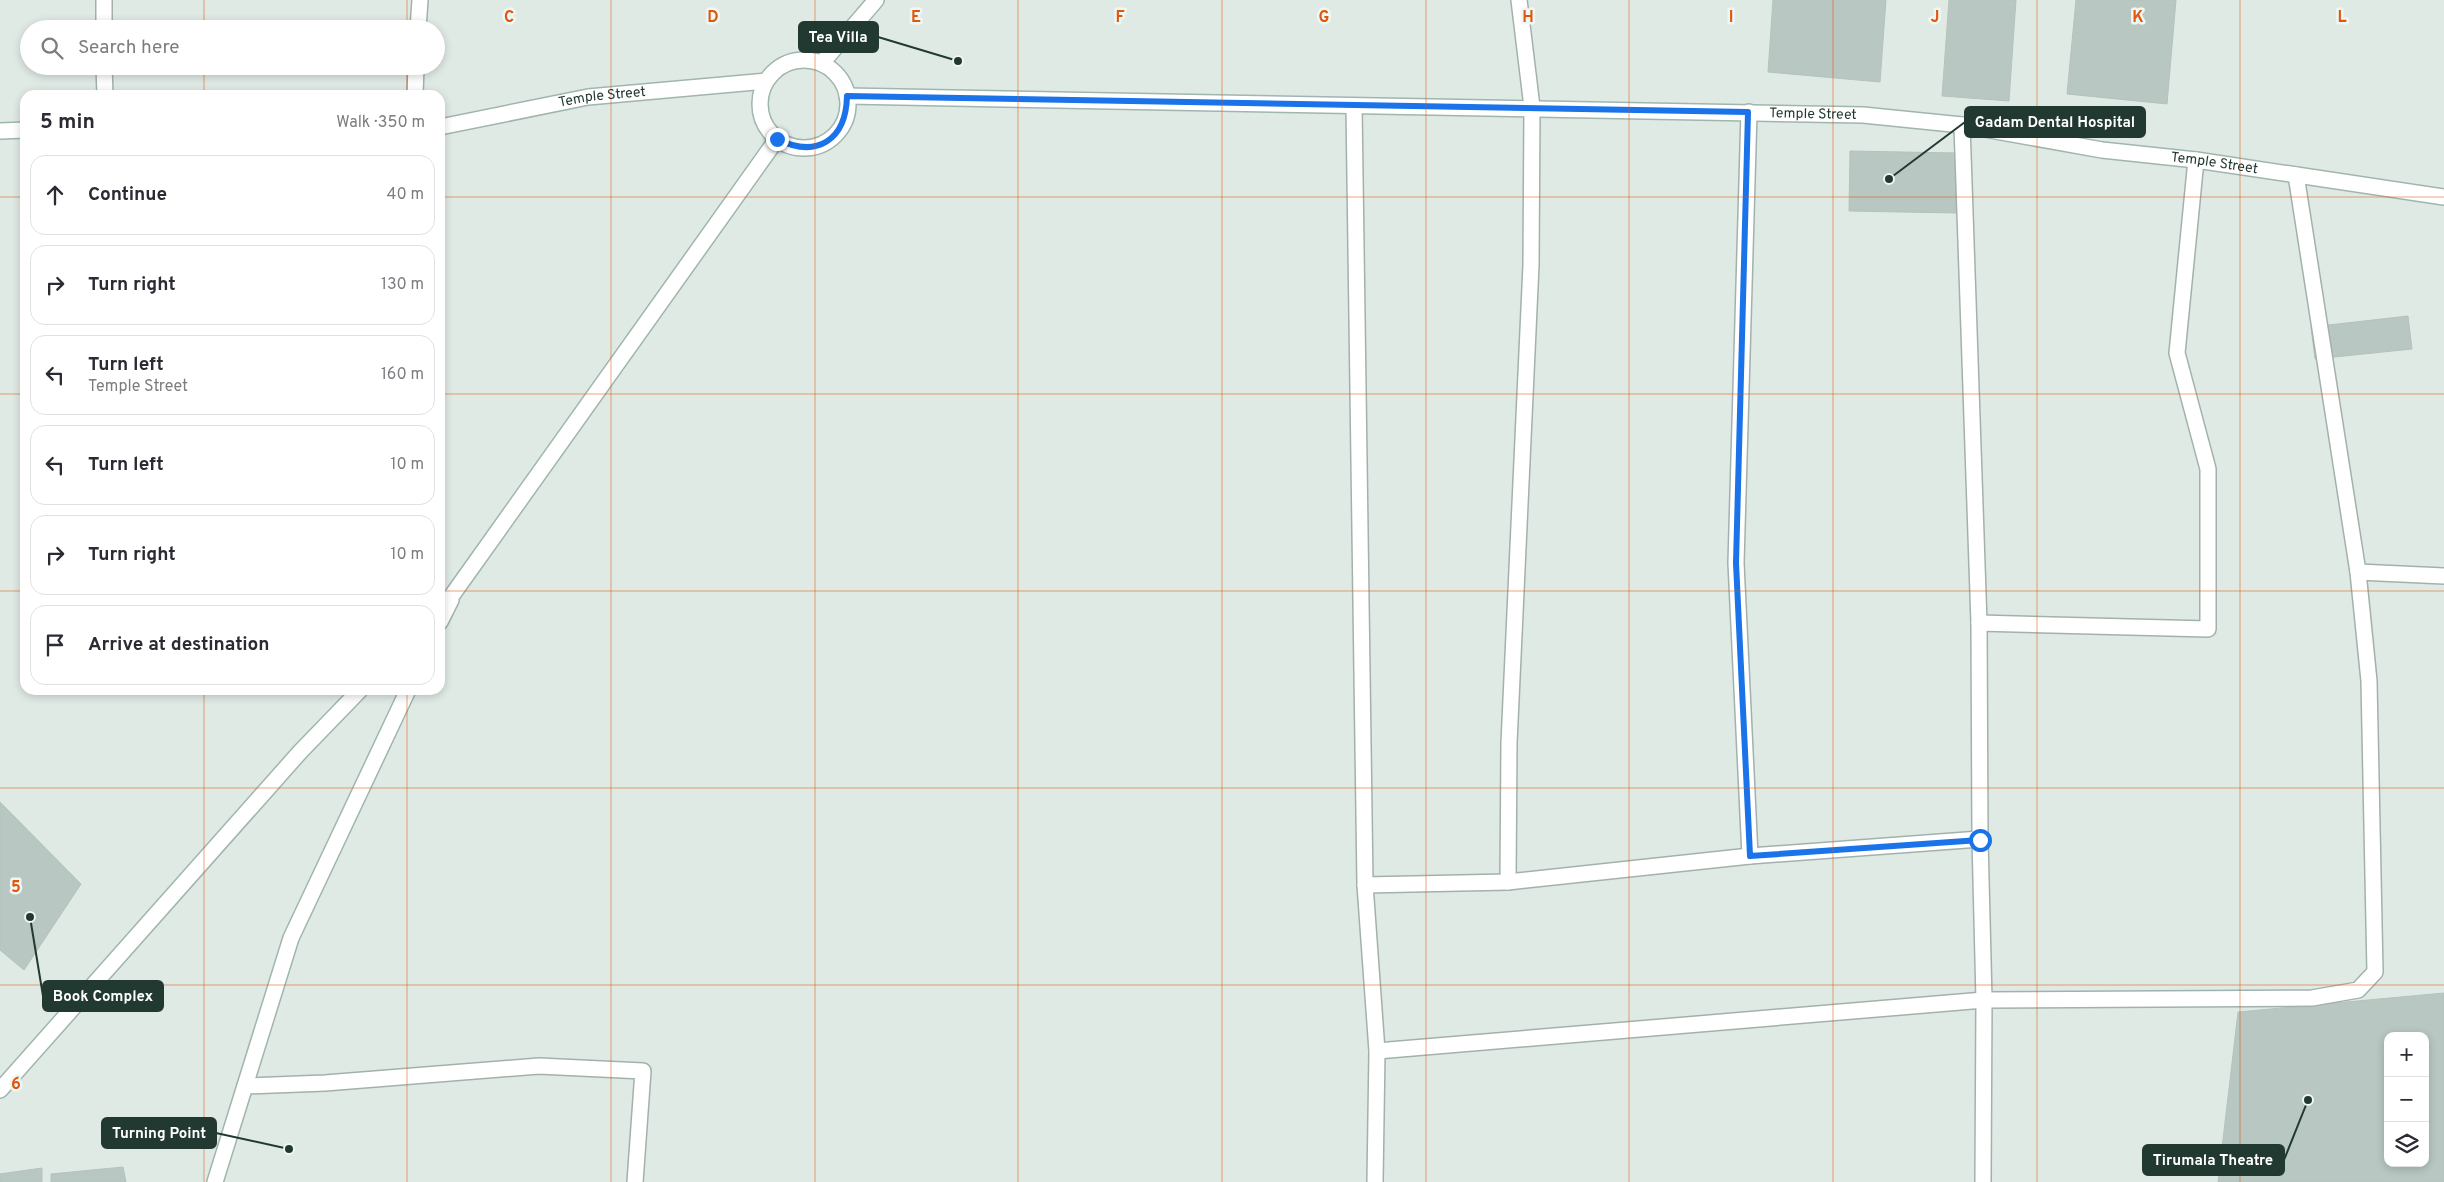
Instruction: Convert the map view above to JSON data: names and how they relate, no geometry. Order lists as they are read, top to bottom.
{
  "streets": {
    "street": ["Temple Street"]
  },
  "places": [
    "Tea Villa",
    "Gadam Dental Hospital",
    "Book Complex",
    "Tirumala Theatre",
    "Turning Point"
  ],
  "page": {
    "search": "Search here",
    "heading": ["5 min", "Walk · 350 m"],
    "list": [
      ["Continue", "40 m"],
      ["Turn right", "130 m"],
      ["Turn left", "Temple Street", "160 m"],
      ["Turn left", "10 m"],
      ["Turn right", "10 m"],
      "Arrive at destination"
    ],
    "map_buttons": ["+", "−"]
  },
  "grid": {
    "columns": [
      "C",
      "D",
      "E",
      "F",
      "G",
      "H",
      "I",
      "J",
      "K",
      "L"
    ],
    "rows": ["5", "6"]
  }
}
